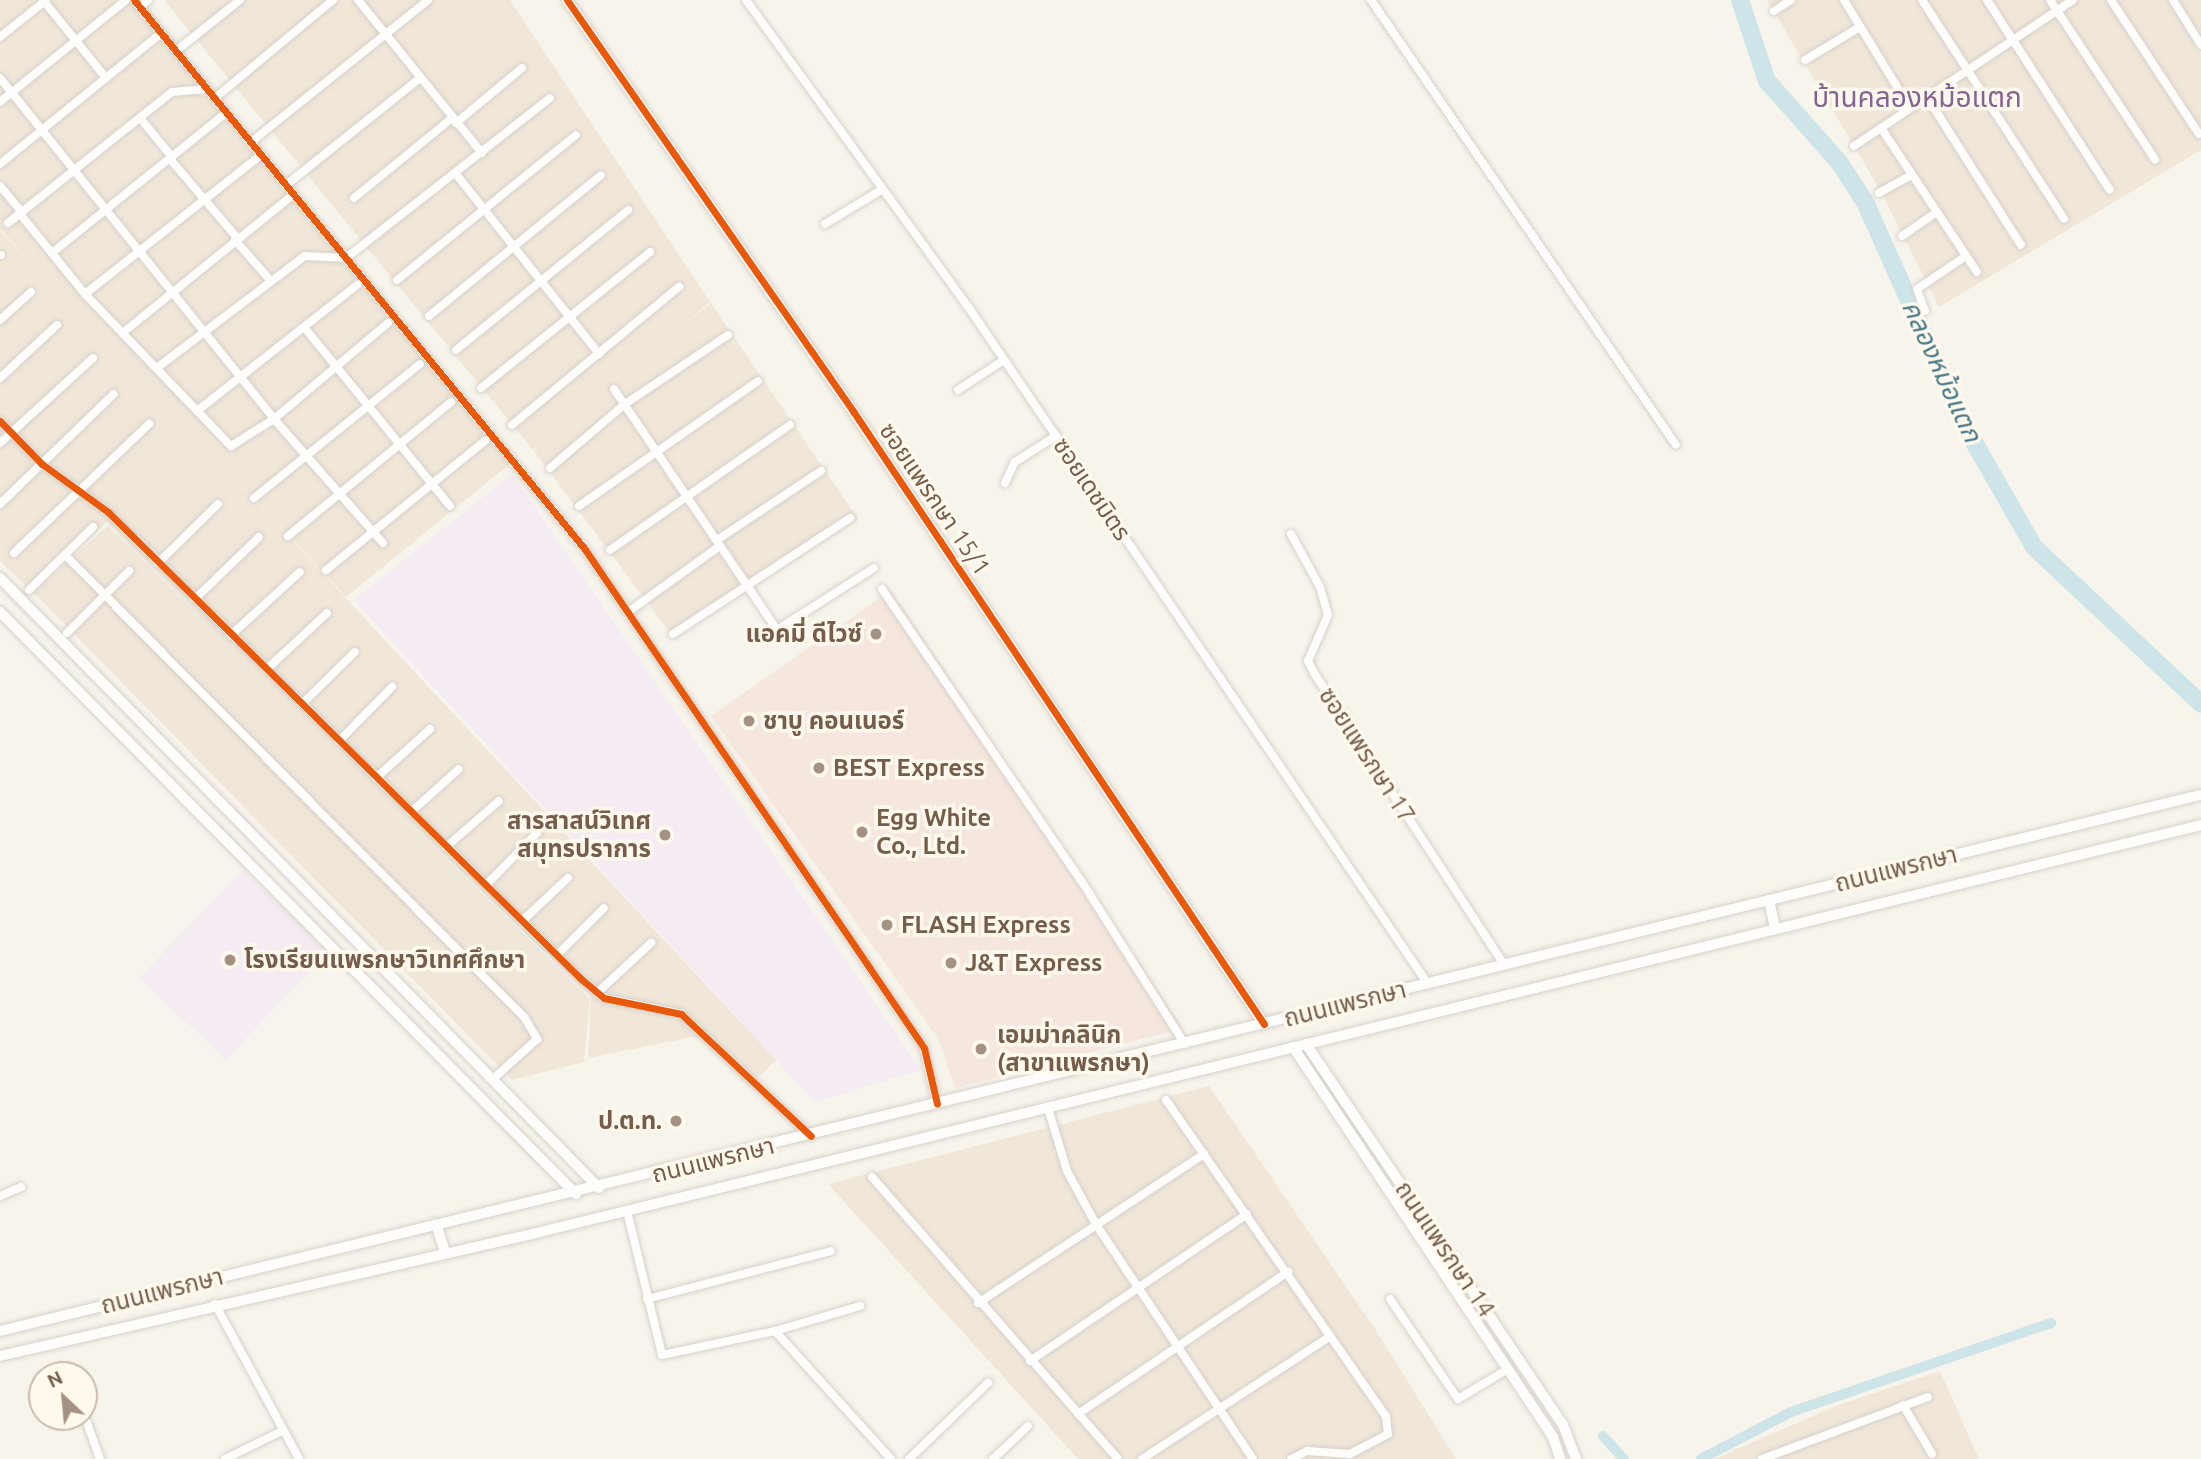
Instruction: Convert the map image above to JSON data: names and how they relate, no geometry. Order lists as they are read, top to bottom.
{
  "streets": {
    "main road": ["ถนนแพรกษา", "ถนนแพรกษา 14"],
    "street": ["ซอยเดชมิตร", "ซอยแพรกษา 15/1", "ซอยแพรกษา 17"]
  },
  "crossings": [
    ["ซอยเดชมิตร", "ถนนแพรกษา"],
    ["ซอยแพรกษา 15/1", "ถนนแพรกษา"],
    ["ซอยแพรกษา 17", "ถนนแพรกษา"],
    ["ถนนแพรกษา", "ถนนแพรกษา 14"]
  ],
  "districts": ["บ้านคลองหม้อแตก"],
  "water": ["คลองหม้อแตก"],
  "places": [
    "แอคมี่ ดีไวซ์",
    "ชาบู คอนเนอร์",
    "BEST Express",
    "Egg White Co., Ltd.",
    "สารสาสน์วิเทศ สมุทรปราการ",
    "FLASH Express",
    "โรงเรียนแพรกษาวิเทศศึกษา",
    "J&T Express",
    "เอมม่าคลินิก (สาขาแพรกษา)",
    "ป.ต.ท."
  ],
  "north": "top left"
}
